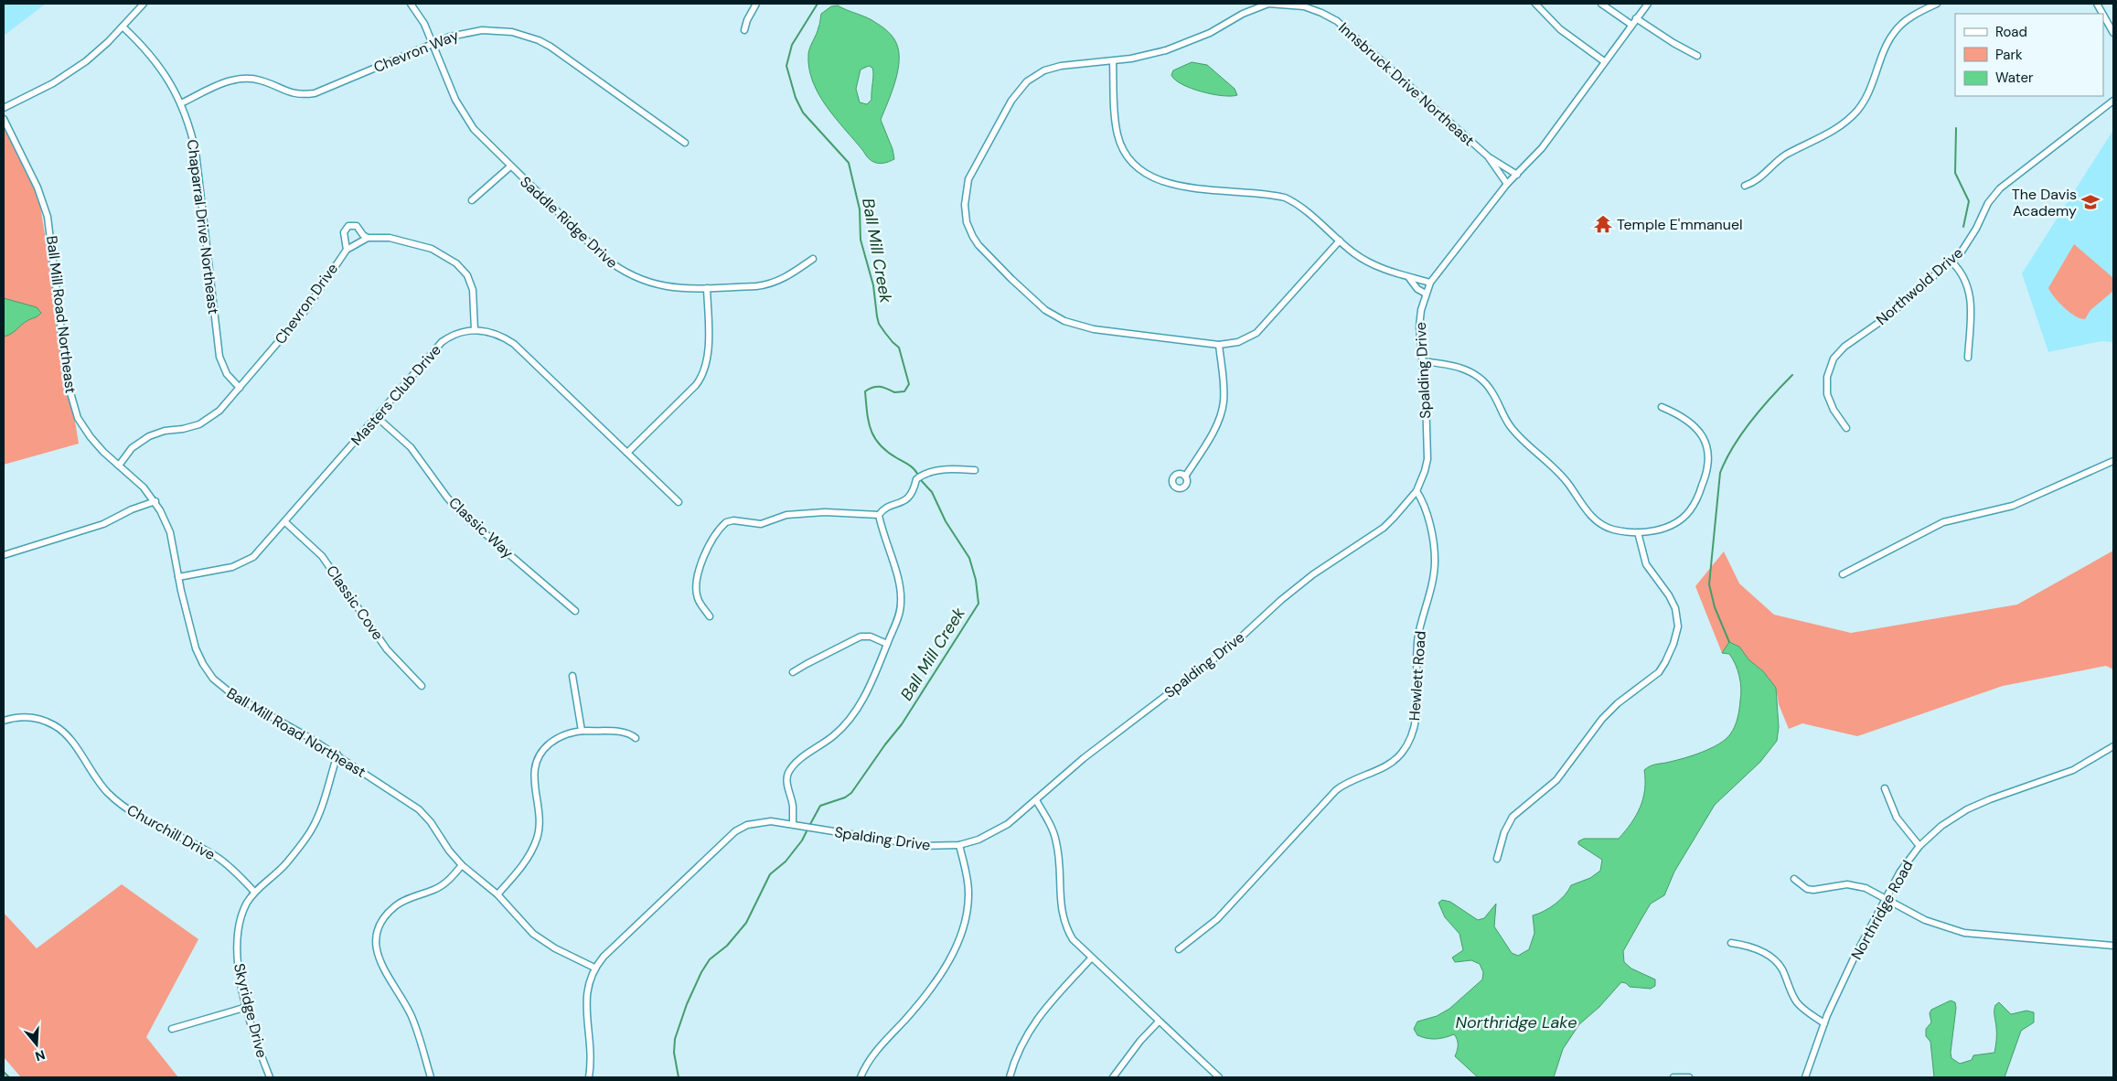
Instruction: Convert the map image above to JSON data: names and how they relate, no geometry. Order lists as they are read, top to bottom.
{
  "streets": {
    "street": [
      "Chevron Way",
      "Innsbruck Drive Northeast",
      "Saddle Ridge Drive",
      "Chaparral Drive Northeast",
      "Northwold Drive",
      "Chevron Drive",
      "Ball Mill Road Northeast",
      "Spalding Drive",
      "Masters Club Drive",
      "Classic Way",
      "Classic Cove",
      "Hewlett Road",
      "Churchill Drive",
      "Northridge Road",
      "Skyridge Drive"
    ]
  },
  "crossings": [
    ["Chevron Way", "Saddle Ridge Drive"],
    ["Chevron Way", "Chaparral Drive Northeast"],
    ["Innsbruck Drive Northeast", "Spalding Drive"],
    ["Chaparral Drive Northeast", "Chevron Drive"],
    ["Chevron Drive", "Ball Mill Road Northeast"],
    ["Ball Mill Road Northeast", "Spalding Drive"],
    ["Ball Mill Road Northeast", "Masters Club Drive"],
    ["Ball Mill Road Northeast", "Skyridge Drive"],
    ["Spalding Drive", "Hewlett Road"],
    ["Masters Club Drive", "Classic Way"],
    ["Masters Club Drive", "Classic Cove"],
    ["Churchill Drive", "Skyridge Drive"]
  ],
  "water": ["Ball Mill Creek", "Northridge Lake"],
  "places": {
    "school or university": ["The Davis Academy"],
    "temple": ["Temple E'mmanuel"]
  },
  "legend": ["Road", "Park", "Water"],
  "north": "bottom"
}
